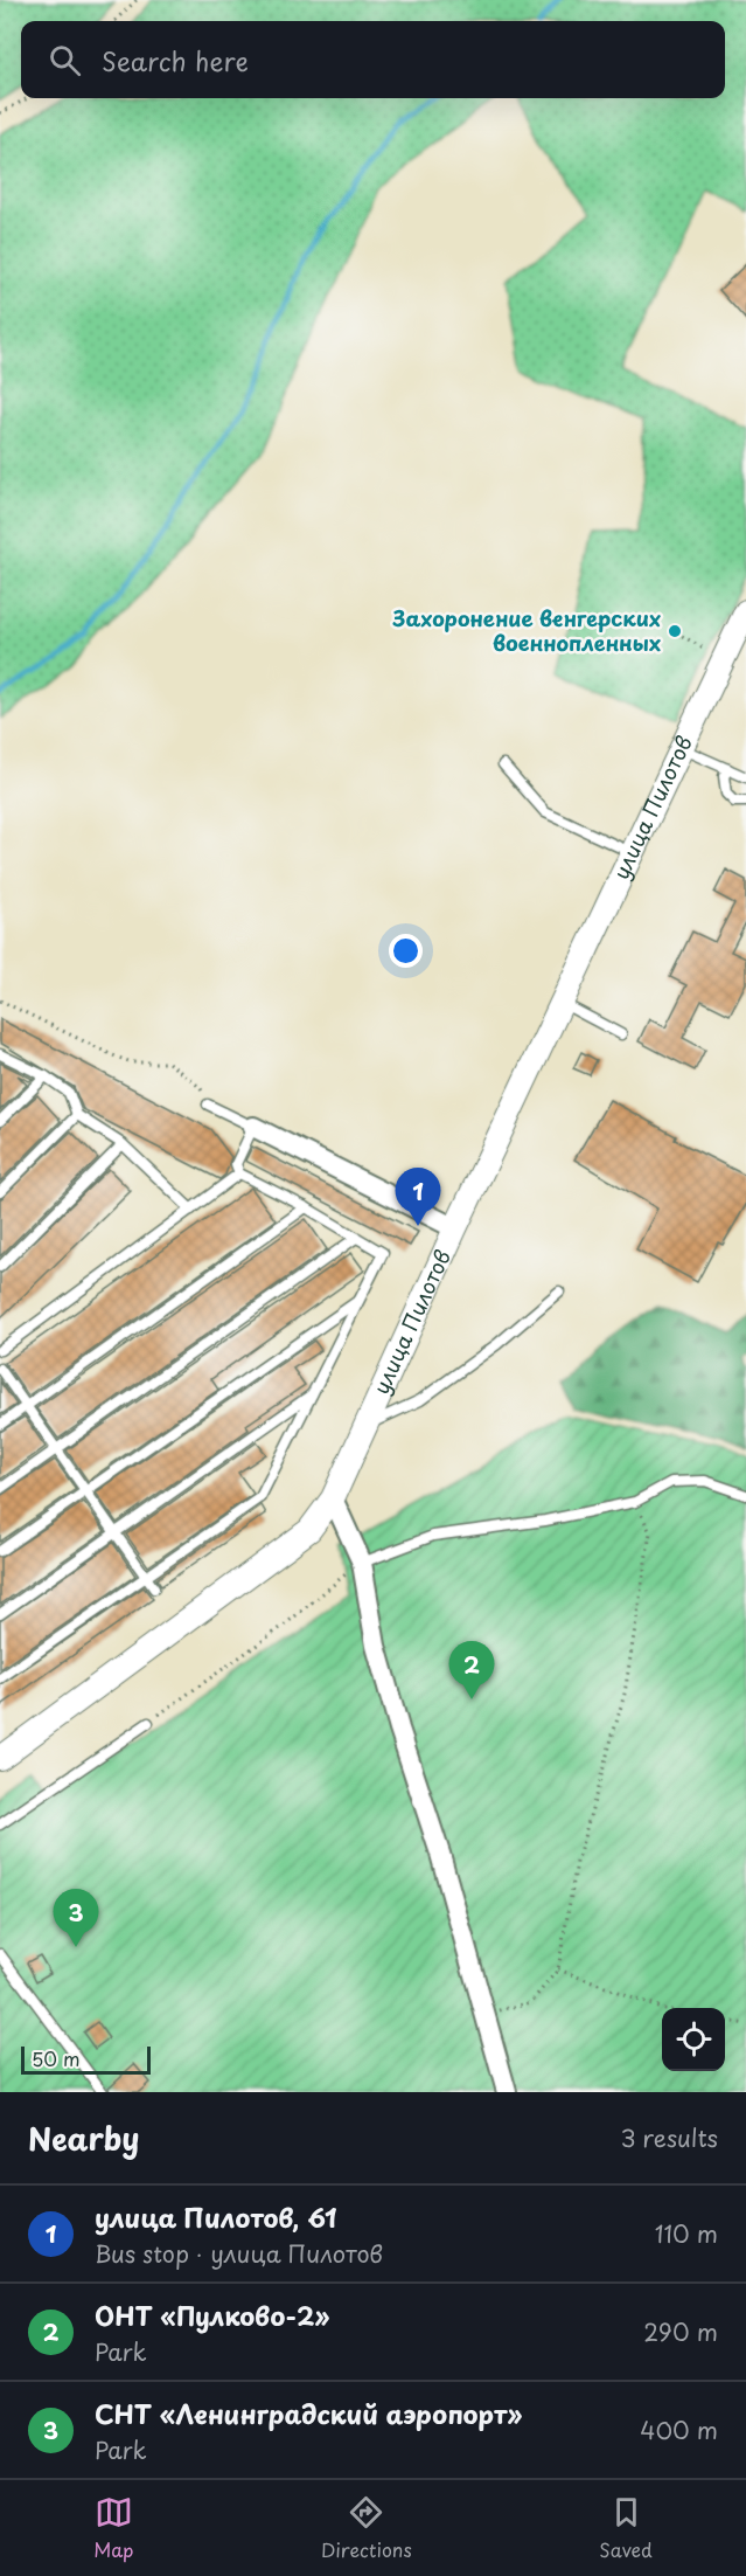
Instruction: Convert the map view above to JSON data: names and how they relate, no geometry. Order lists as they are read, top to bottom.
{
  "streets": {
    "street": ["улица Пилотов"]
  },
  "places": ["Захоронение венгерских военнопленных"],
  "scale_bar": "50 m",
  "page": {
    "search": "Search here",
    "pins": ["1", "2", "3"],
    "scale": "50 m",
    "heading": ["Nearby", "3 results"],
    "list": [
      {
        "mark": "1",
        "name": "улица Пилотов, 61",
        "note": "Bus stop · улица Пилотов",
        "value": "110 m"
      },
      {
        "mark": "2",
        "name": "ОНТ «Пулково-2»",
        "note": "Park",
        "value": "290 m"
      },
      {
        "mark": "3",
        "name": "СНТ «Ленинградский аэропорт»",
        "note": "Park",
        "value": "400 m"
      }
    ],
    "nav": ["Map", "Directions", "Saved"]
  }
}
